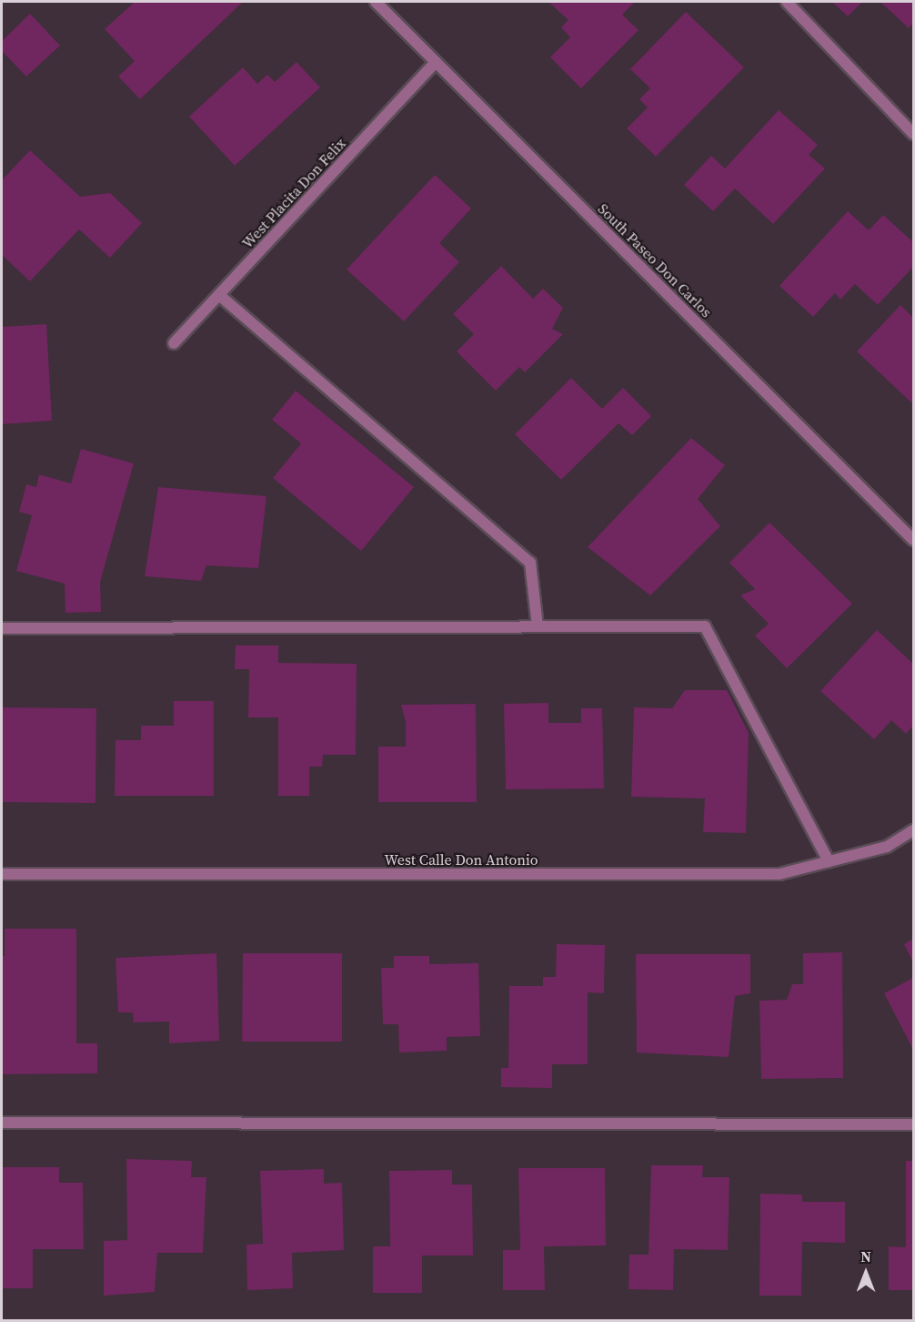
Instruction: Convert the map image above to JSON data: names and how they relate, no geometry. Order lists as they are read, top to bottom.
{
  "streets": {
    "street": ["West Placita Don Felix", "South Paseo Don Carlos", "West Calle Don Antonio"]
  },
  "crossings": [
    ["West Placita Don Felix", "South Paseo Don Carlos"]
  ],
  "north": "top"
}
